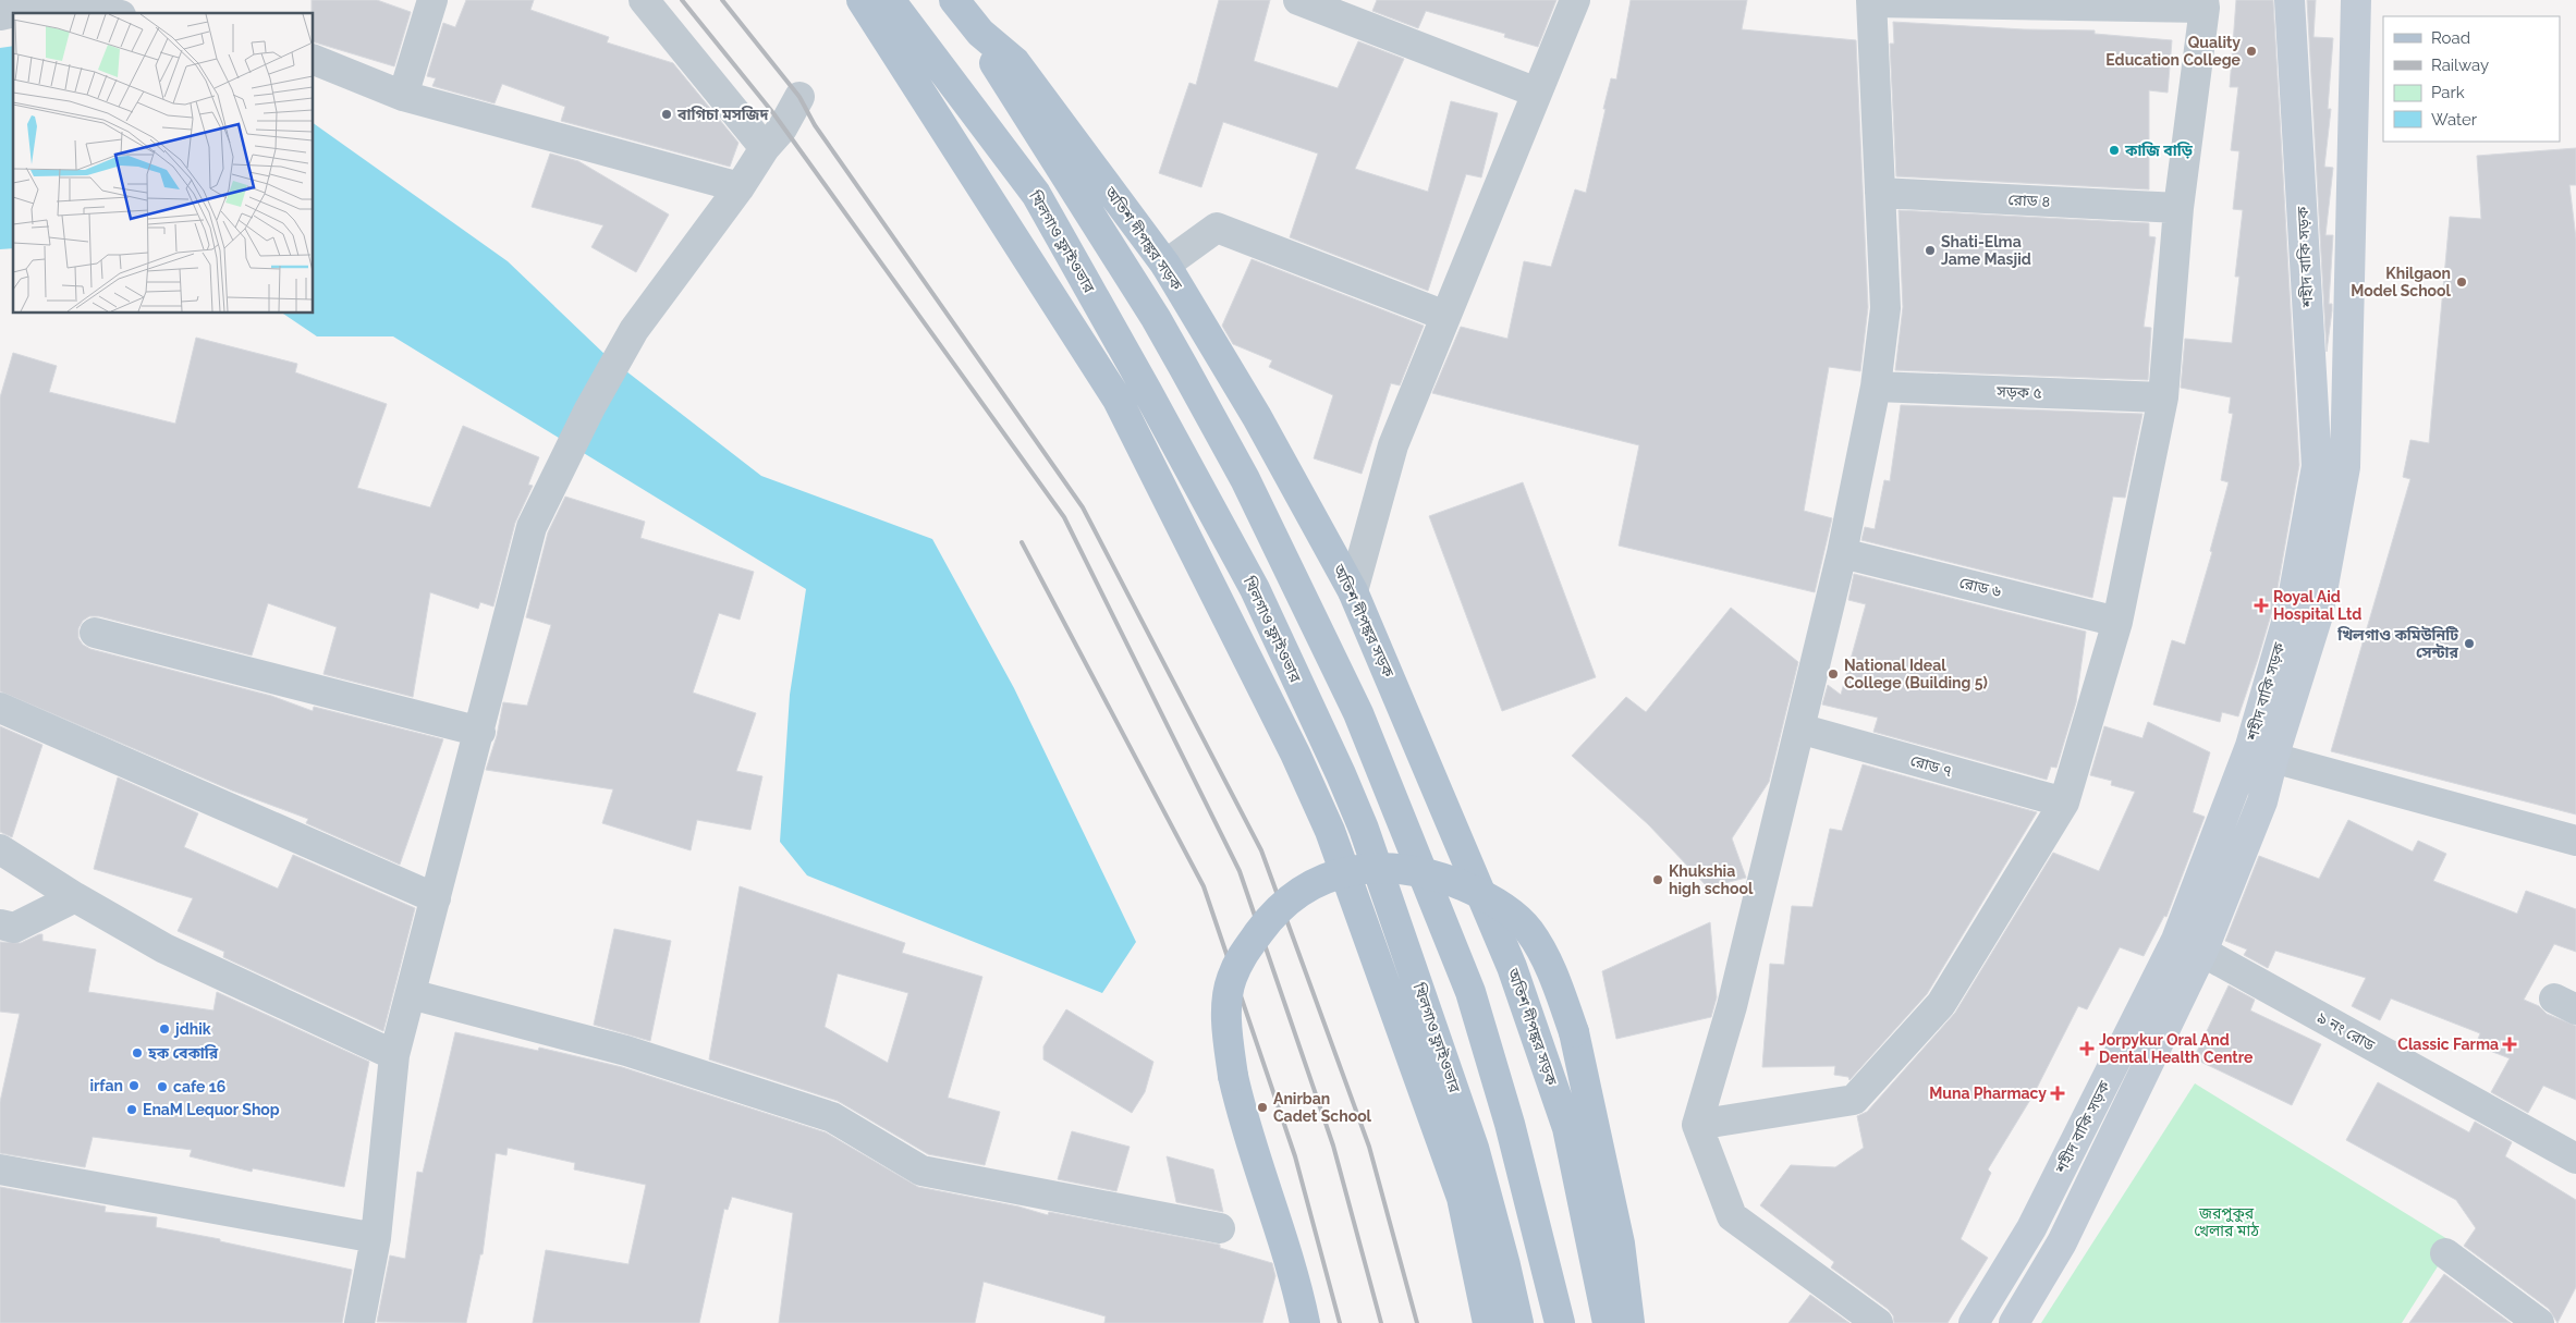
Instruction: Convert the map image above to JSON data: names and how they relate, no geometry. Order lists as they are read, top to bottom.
{
  "streets": {
    "main road": ["অতিশ দীপঙ্কর সড়ক", "খিলগাও ফ্লাইওভার"],
    "street": [
      "রোড ৪",
      "শহীদ বাকি সড়ক",
      "সড়ক ৫",
      "রোড ৬",
      "রোড ৭",
      "৯ নং রোড"
    ]
  },
  "crossings": [
    ["শহীদ বাকি সড়ক", "৯ নং রোড"]
  ],
  "parks": ["জরপুকুর খেলার মাঠ"],
  "places": {
    "other": [
      "Quality Education College",
      "বাগিচা মসজিদ",
      "কাজি বাড়ি",
      "Shati-Elma Jame Masjid",
      "Khilgaon Model School",
      "খিলগাও কমিউনিটি সেন্টার",
      "National Ideal College (Building 5)",
      "Khukshia high school",
      "jdhik",
      "হক বেকারি",
      "irfan",
      "cafe 16",
      "Anirban Cadet School",
      "EnaM Lequor Shop"
    ],
    "health": [
      "Royal Aid Hospital Ltd",
      "Classic Farma",
      "Jorpykur Oral And Dental Health Centre",
      "Muna Pharmacy"
    ]
  },
  "legend": [
    "Road",
    "Railway",
    "Park",
    "Water"
  ]
}
